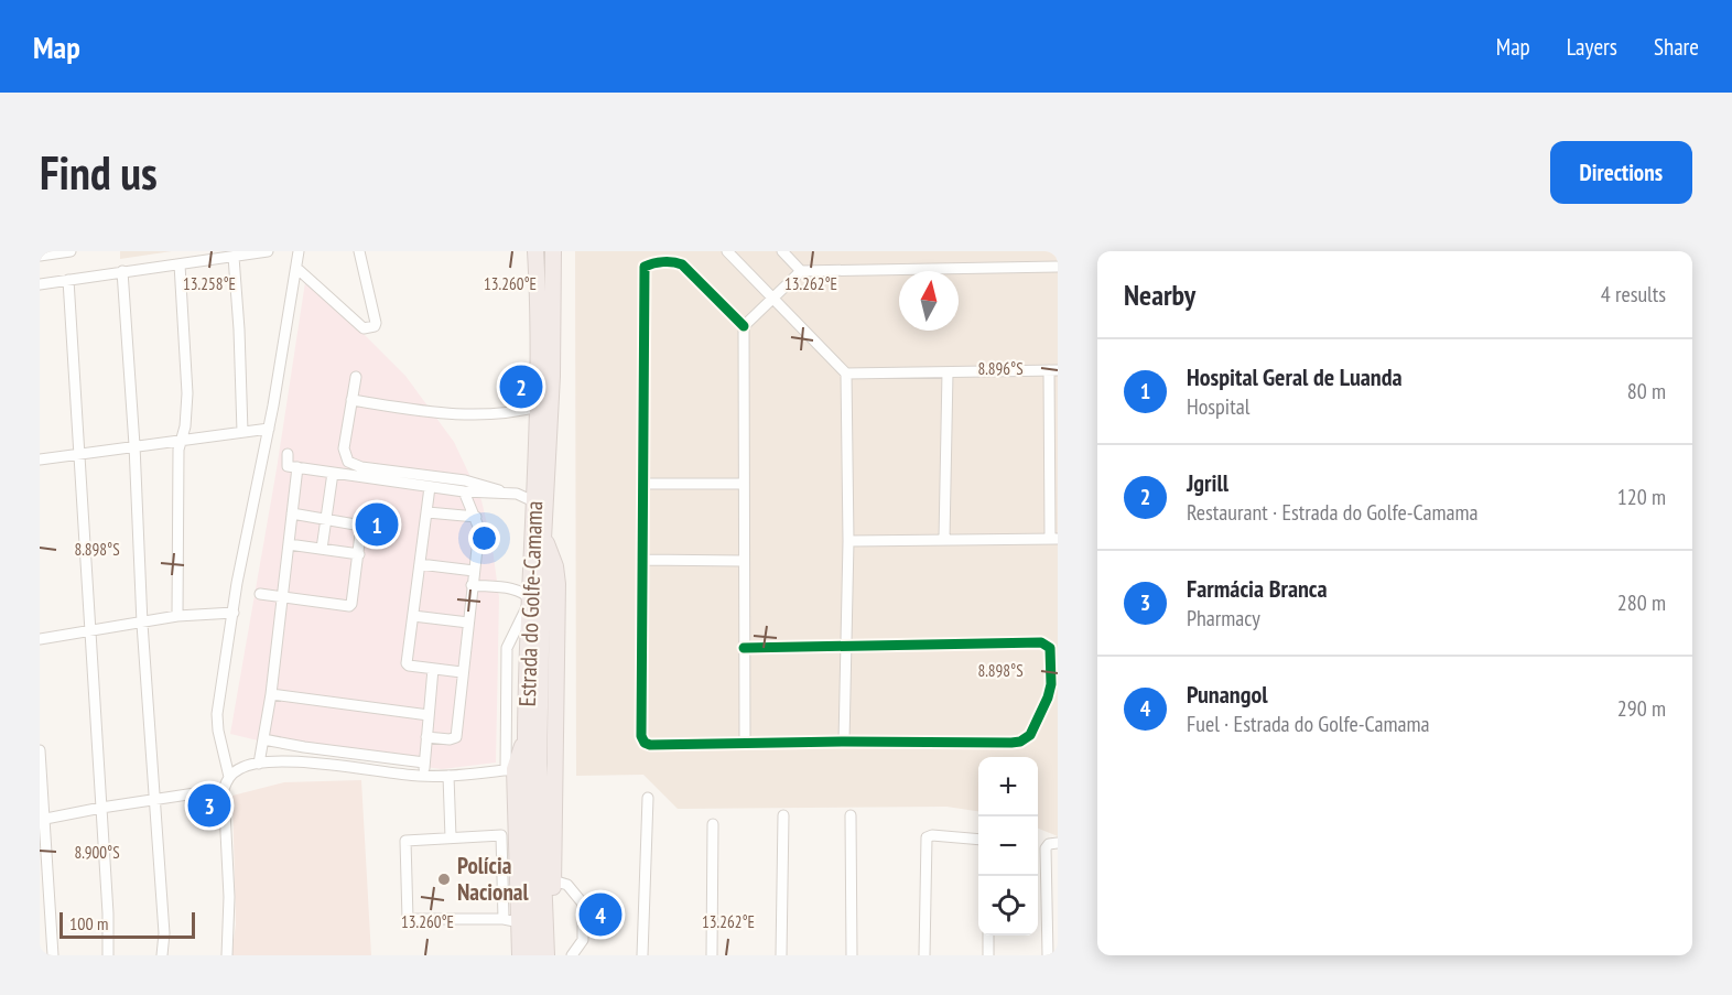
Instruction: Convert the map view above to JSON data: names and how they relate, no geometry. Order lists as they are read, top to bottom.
{
  "streets": {
    "highway": ["Estrada do Golfe-Camama"]
  },
  "places": ["Polícia Nacional"],
  "scale_bar": "100 m",
  "north": "top",
  "page": {
    "header": "Map",
    "nav": ["Map", "Layers", "Share"],
    "buttons": "Directions",
    "title": "Find us",
    "heading": ["Nearby", "4 results"],
    "list": [
      {
        "mark": "1",
        "name": "Hospital Geral de Luanda",
        "note": "Hospital",
        "value": "80 m"
      },
      {
        "mark": "2",
        "name": "Jgrill",
        "note": "Restaurant · Estrada do Golfe-Camama",
        "value": "120 m"
      },
      {
        "mark": "3",
        "name": "Farmácia Branca",
        "note": "Pharmacy",
        "value": "280 m"
      },
      {
        "mark": "4",
        "name": "Punangol",
        "note": "Fuel · Estrada do Golfe-Camama",
        "value": "290 m"
      }
    ],
    "pins": [
      "2",
      "1",
      "3",
      "4"
    ],
    "map_buttons": ["+", "−"],
    "scale": "100 m"
  },
  "coordinates": [
    "13.258°E",
    "13.260°E",
    "13.262°E",
    "8.896°S",
    "8.898°S",
    "8.900°S"
  ]
}
